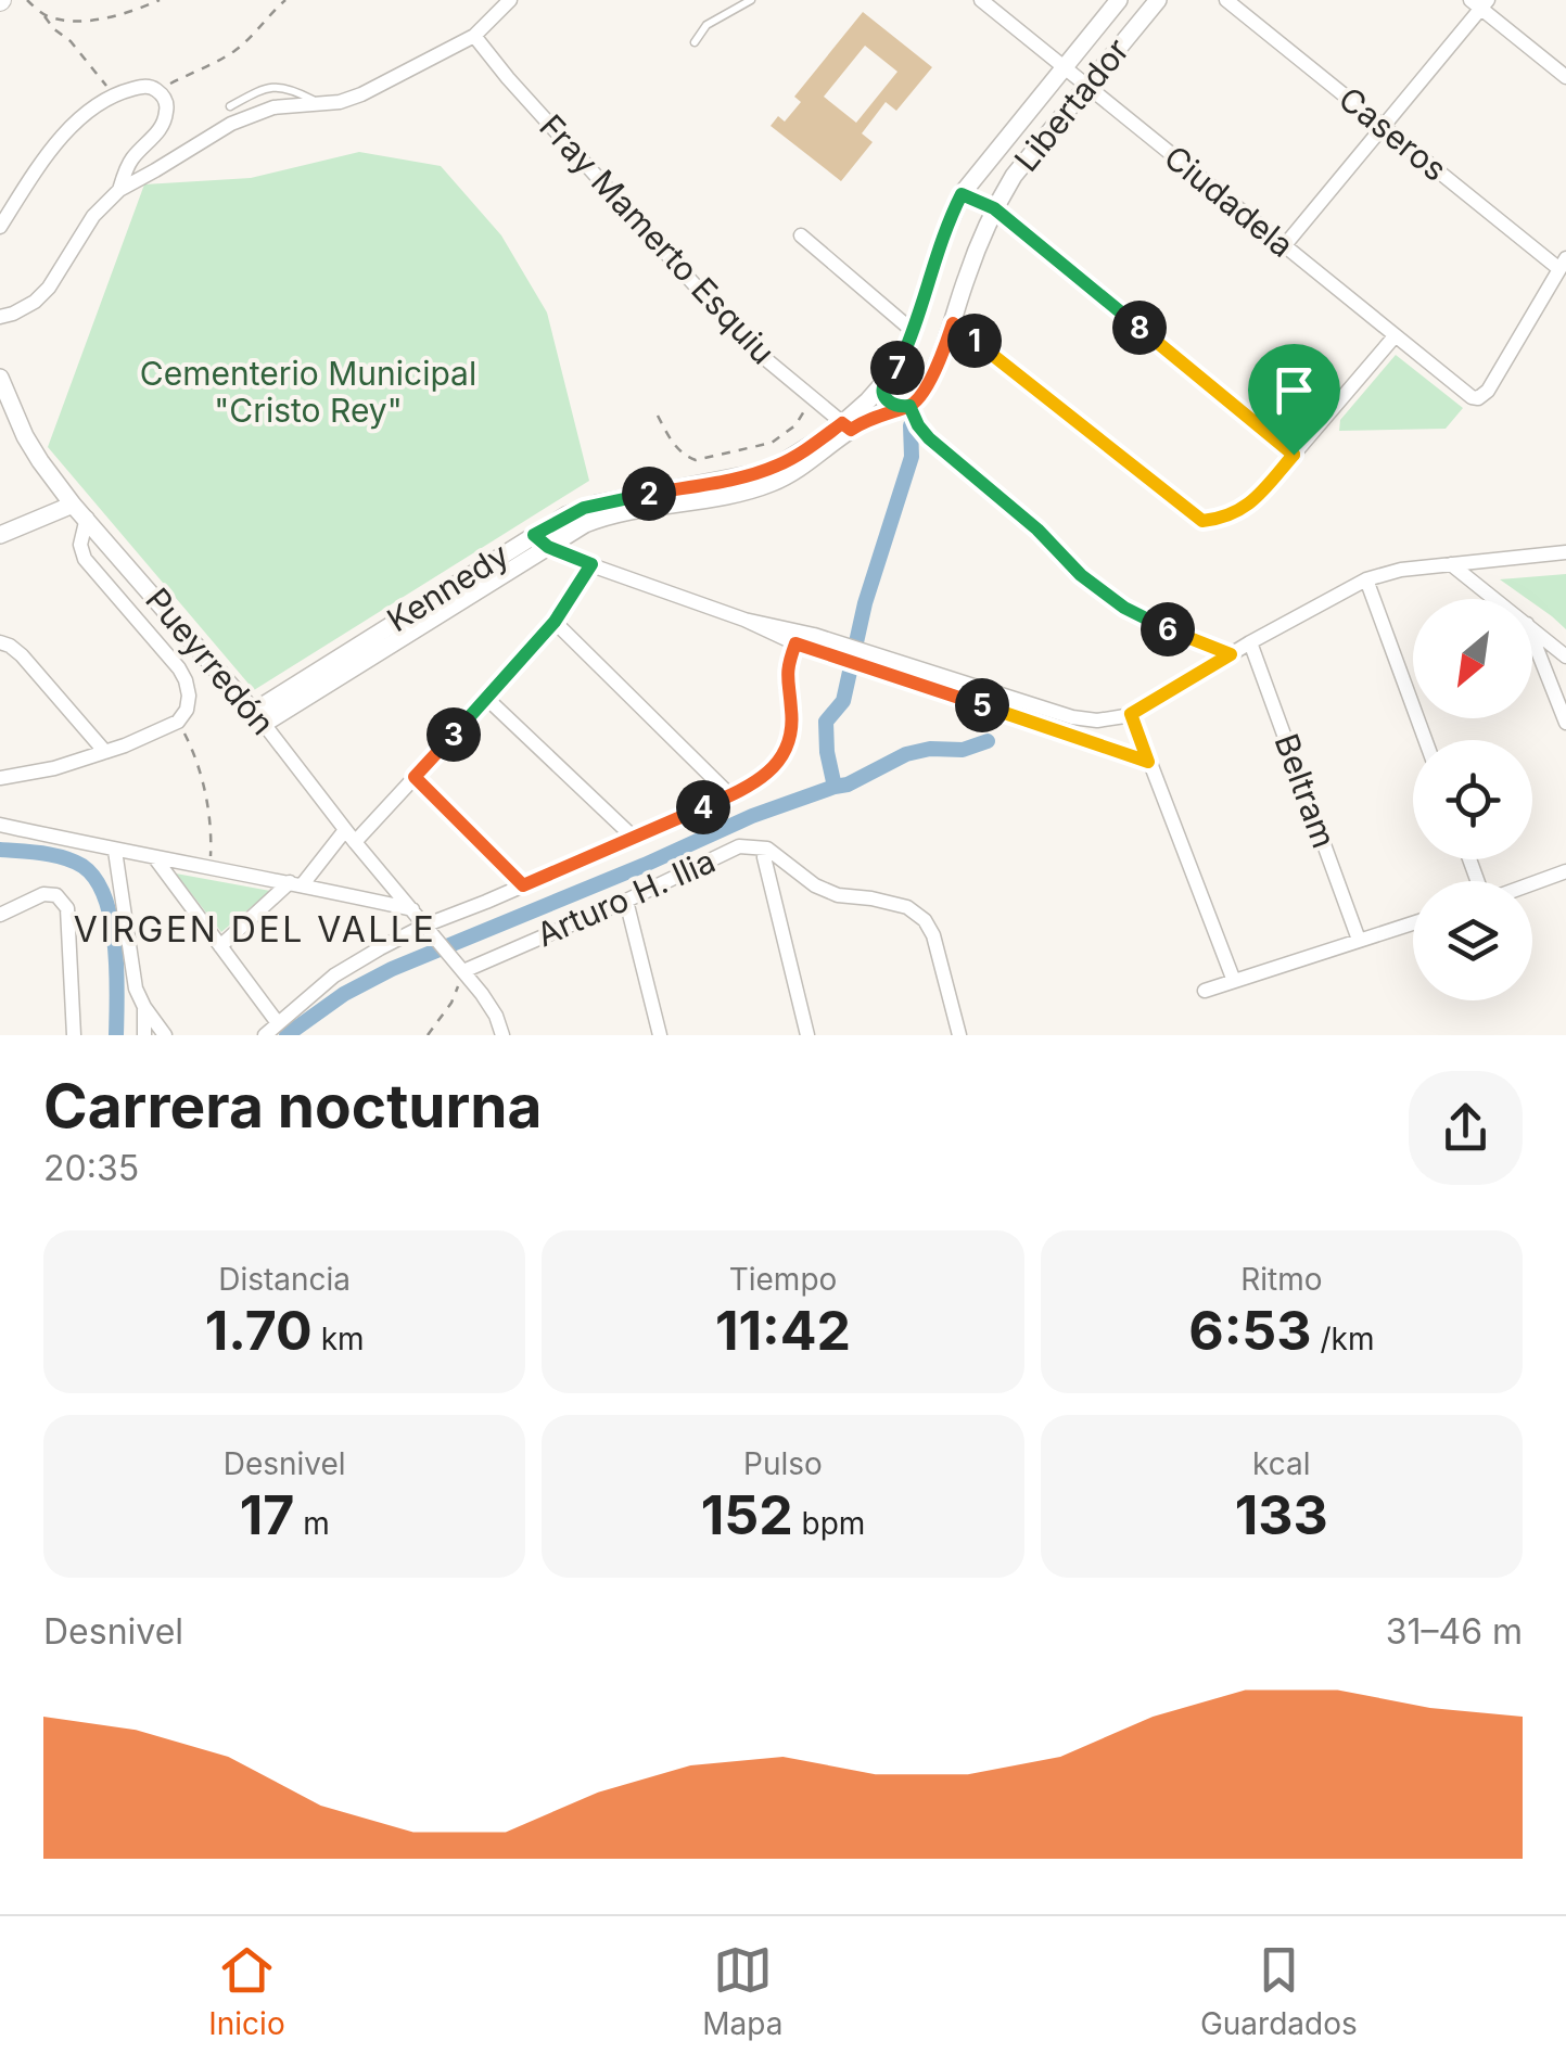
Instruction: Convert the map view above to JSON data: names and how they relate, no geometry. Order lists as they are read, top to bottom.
{
  "streets": {
    "street": [
      "Libertador",
      "Caseros",
      "Ciudadela",
      "Fray Mamerto Esquiu",
      "Kennedy",
      "Pueyrredón",
      "Beltram",
      "Arturo H. Ilia"
    ]
  },
  "crossings": [
    ["Libertador", "Ciudadela"],
    ["Libertador", "Kennedy"],
    ["Caseros", "Ciudadela"],
    ["Fray Mamerto Esquiu", "Kennedy"],
    ["Kennedy", "Pueyrredón"],
    ["Pueyrredón", "Arturo H. Ilia"]
  ],
  "districts": ["VIRGEN DEL VALLE"],
  "parks": ["Cementerio Municipal \"Cristo Rey\""],
  "north": "bottom left",
  "page": {
    "pins": [
      "8",
      "1",
      "7",
      "2",
      "6",
      "5",
      "3",
      "4"
    ],
    "heading": ["Carrera nocturna", "20:35"],
    "stats": [
      ["Distancia", "1.70 km"],
      ["Tiempo", "11:42"],
      ["Ritmo", "6:53 /km"],
      ["Desnivel", "17 m"],
      ["Pulso", "152 bpm"],
      ["kcal", "133"]
    ],
    "chart": ["Desnivel", "31–46 m"],
    "tabs": ["Inicio", "Mapa", "Guardados"]
  }
}
